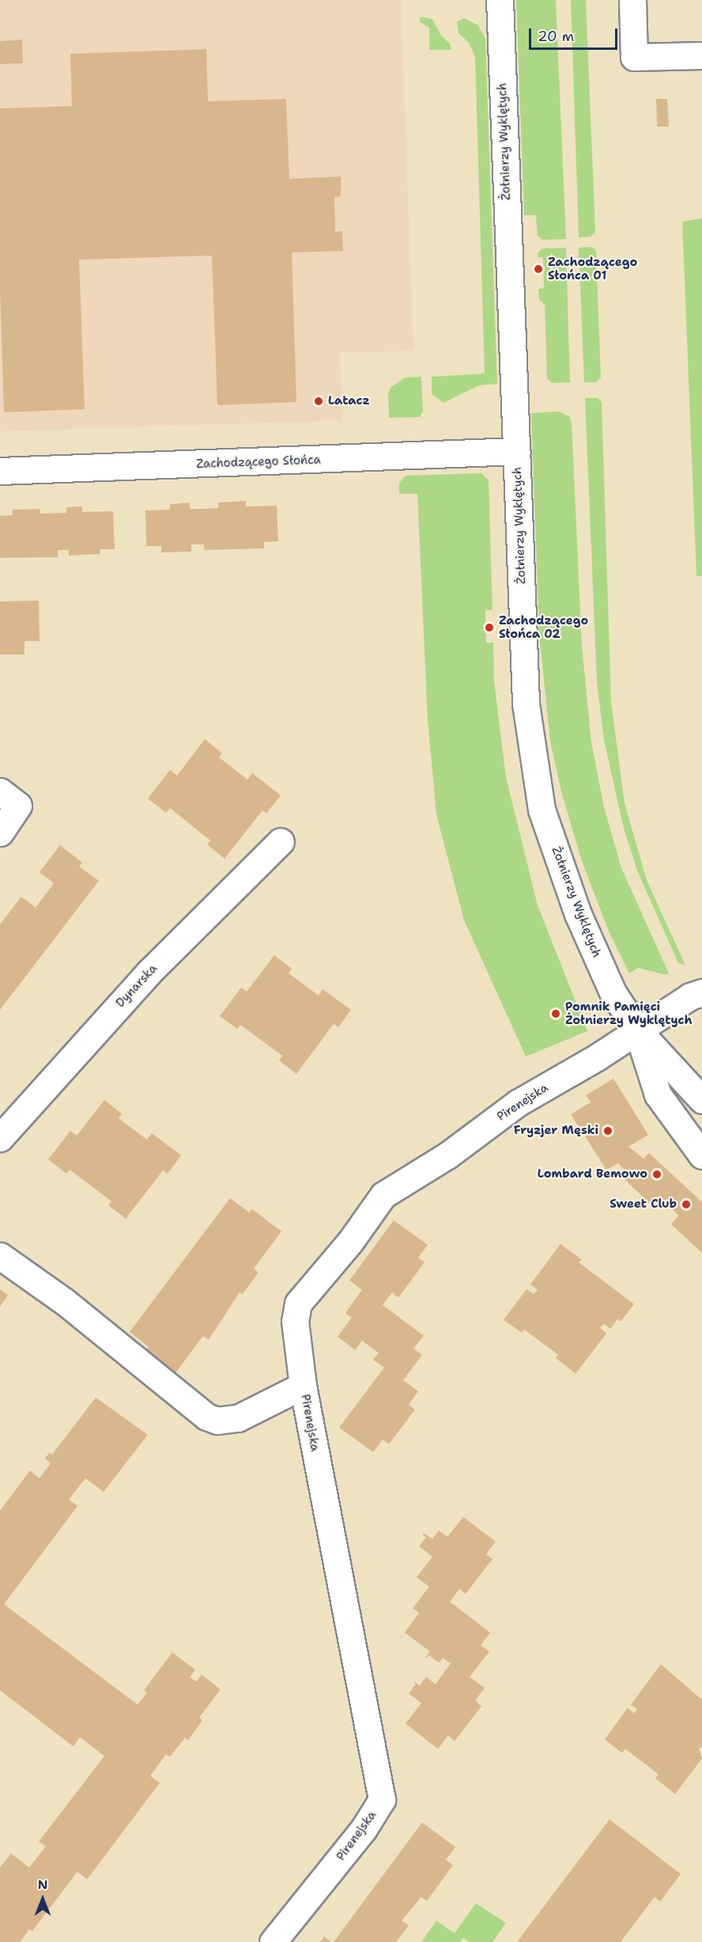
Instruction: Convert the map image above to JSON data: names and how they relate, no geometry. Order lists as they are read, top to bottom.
{
  "streets": {
    "street": [
      "Żołnierzy Wyklętych",
      "Zachodzącego Słońca",
      "Dynarska",
      "Pirenejska"
    ]
  },
  "crossings": [
    ["Żołnierzy Wyklętych", "Zachodzącego Słońca"],
    ["Żołnierzy Wyklętych", "Pirenejska"]
  ],
  "places": [
    "Zachodzącego Słońca 01",
    "Latacz",
    "Zachodzącego Słońca 02",
    "Pomnik Pamięci Żołnierzy Wyklętych",
    "Fryzjer Męski",
    "Lombard Bemowo",
    "Sweet Club"
  ],
  "scale_bar": "20 m",
  "north": "top"
}
